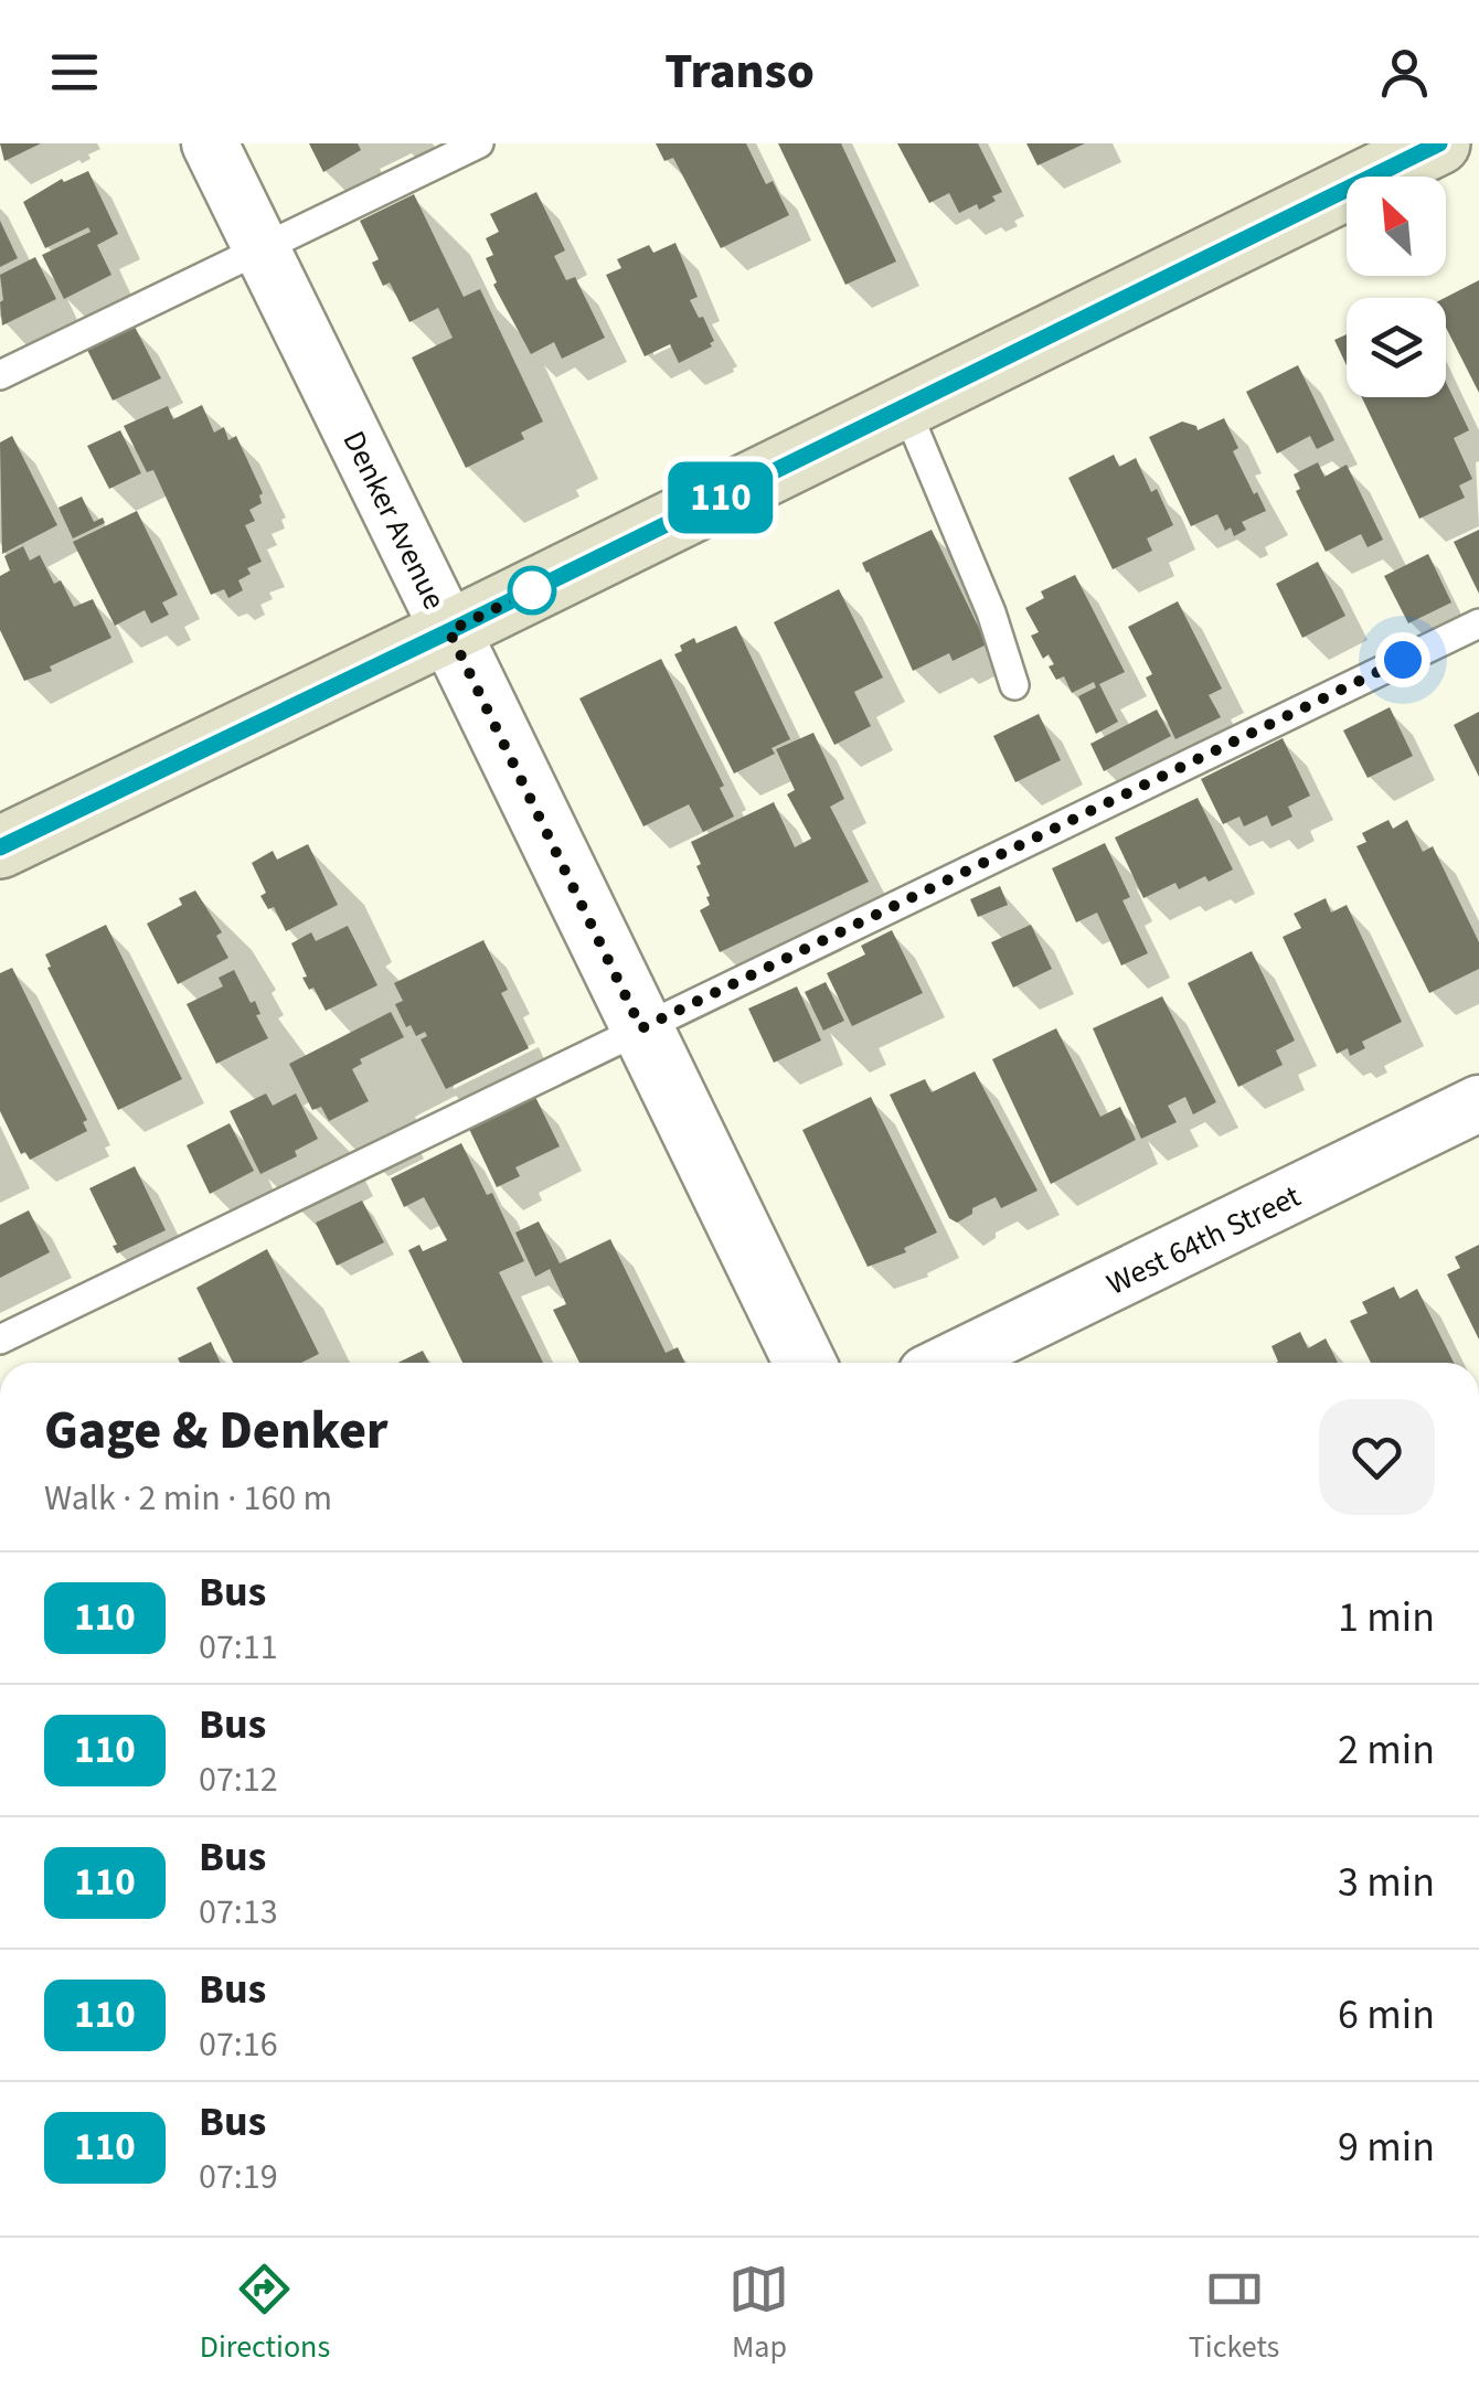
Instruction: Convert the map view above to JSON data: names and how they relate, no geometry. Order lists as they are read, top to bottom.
{
  "streets": {
    "street": ["Denker Avenue", "West 64th Street"]
  },
  "lines": ["bus line 110"],
  "north": "top left",
  "page": {
    "header": "Transo",
    "on_map": "110",
    "heading": ["Gage & Denker", "Walk · 2 min · 160 m"],
    "list": [
      {
        "mark": "110",
        "name": "Bus",
        "note": "07:11",
        "value": "1 min"
      },
      {
        "mark": "110",
        "name": "Bus",
        "note": "07:12",
        "value": "2 min"
      },
      {
        "mark": "110",
        "name": "Bus",
        "note": "07:13",
        "value": "3 min"
      },
      {
        "mark": "110",
        "name": "Bus",
        "note": "07:16",
        "value": "6 min"
      },
      {
        "mark": "110",
        "name": "Bus",
        "note": "07:19",
        "value": "9 min"
      }
    ],
    "tabs": ["Directions", "Map", "Tickets"]
  }
}
